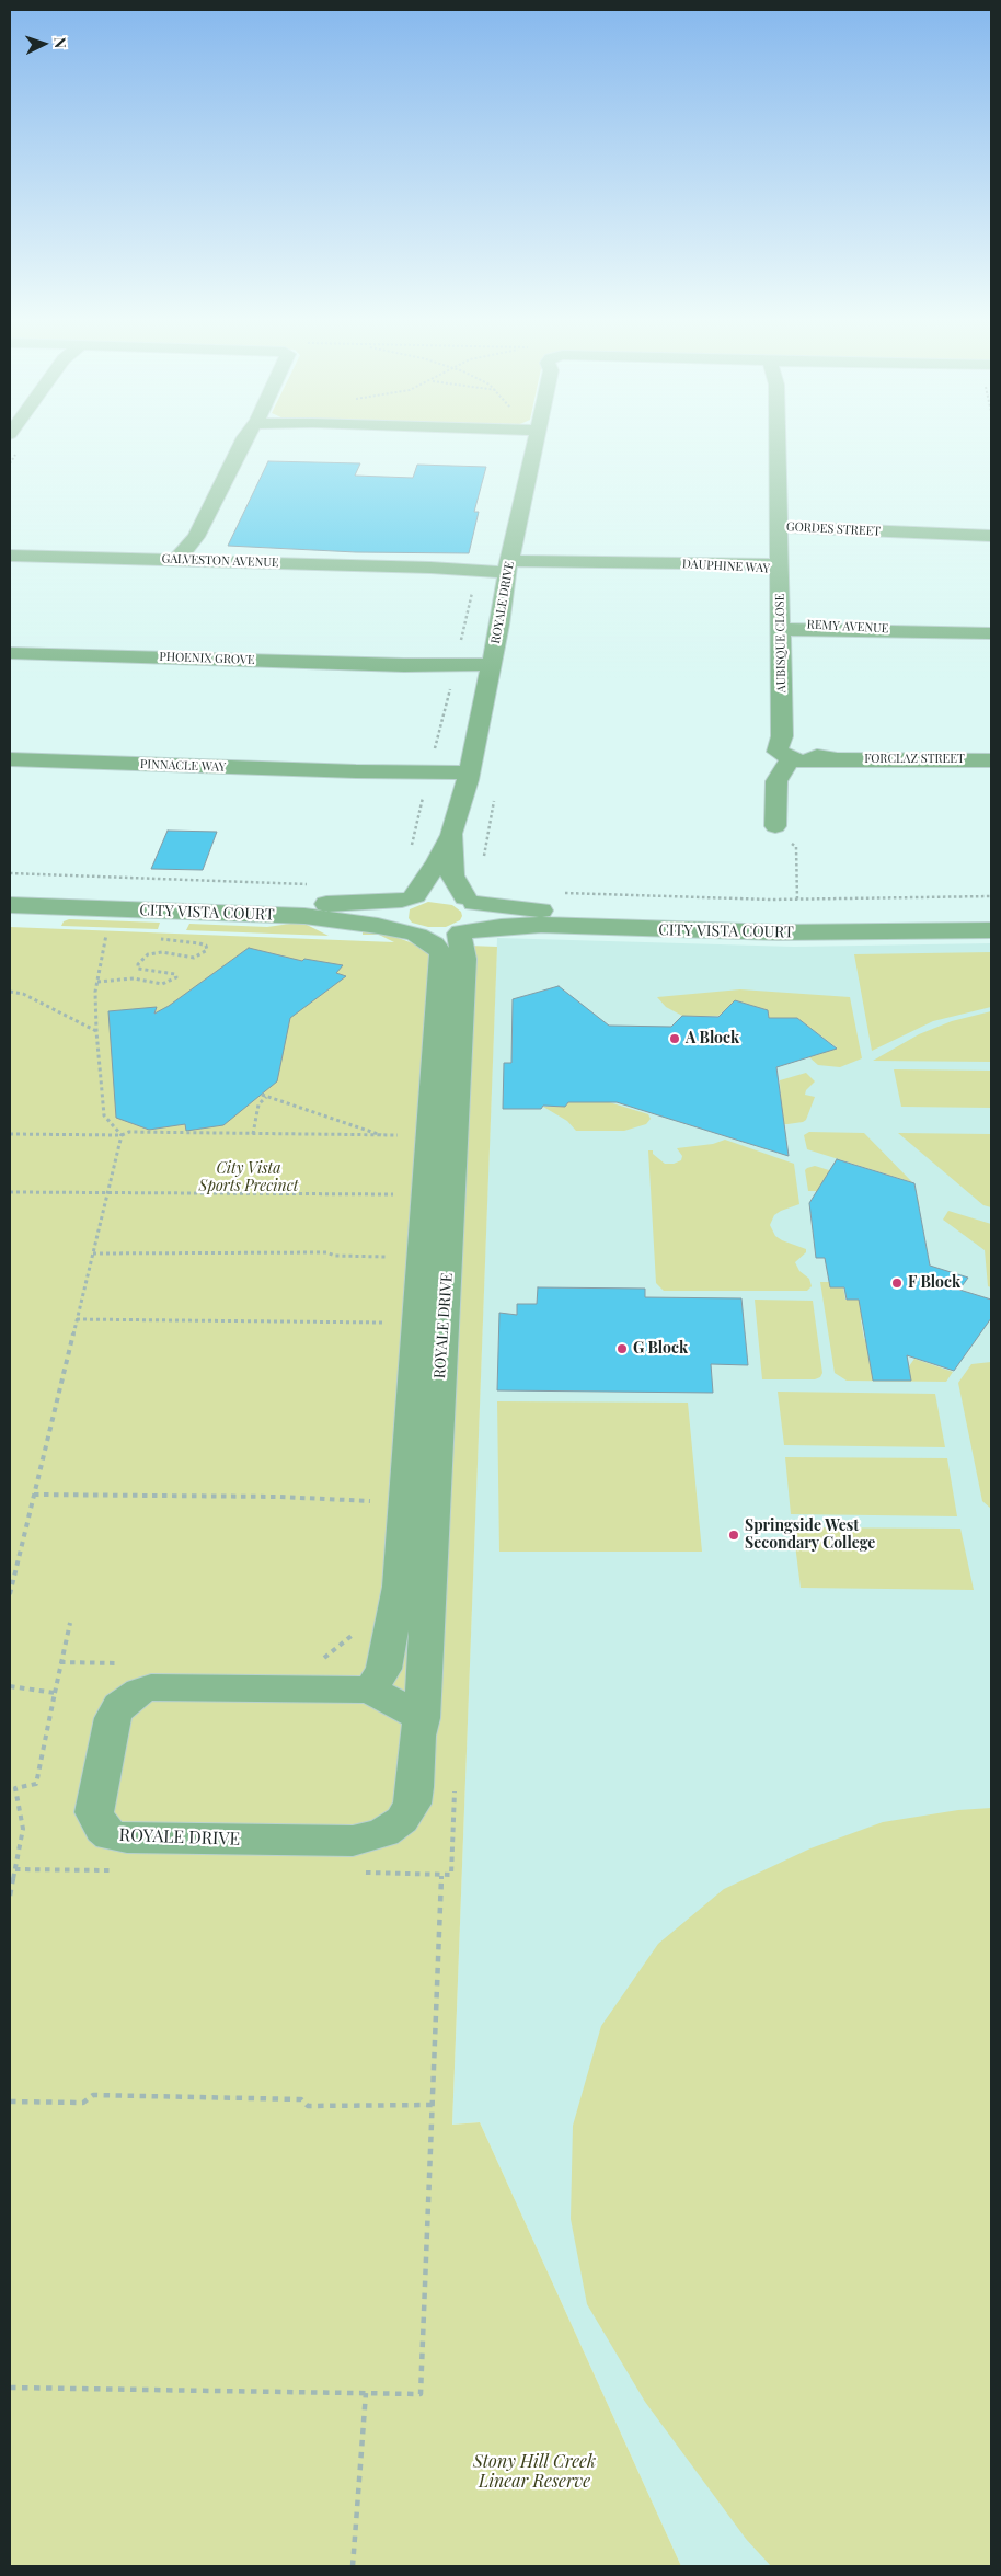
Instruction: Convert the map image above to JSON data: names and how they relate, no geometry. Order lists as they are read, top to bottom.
{
  "streets": {
    "street": [
      "GORDES STREET",
      "GALVESTON AVENUE",
      "DAUPHINE WAY",
      "ROYALE DRIVE",
      "REMY AVENUE",
      "AUBISQUE CLOSE",
      "PHOENIX GROVE",
      "FORCLAZ STREET",
      "PINNACLE WAY",
      "CITY VISTA COURT"
    ]
  },
  "crossings": [
    ["GORDES STREET", "AUBISQUE CLOSE"],
    ["GALVESTON AVENUE", "DAUPHINE WAY"],
    ["GALVESTON AVENUE", "ROYALE DRIVE"],
    ["DAUPHINE WAY", "ROYALE DRIVE"],
    ["DAUPHINE WAY", "AUBISQUE CLOSE"],
    ["ROYALE DRIVE", "PHOENIX GROVE"],
    ["ROYALE DRIVE", "PINNACLE WAY"],
    ["ROYALE DRIVE", "CITY VISTA COURT"],
    ["REMY AVENUE", "AUBISQUE CLOSE"],
    ["AUBISQUE CLOSE", "FORCLAZ STREET"]
  ],
  "parks": ["City Vista Sports Precinct", "Stony Hill Creek Linear Reserve"],
  "places": [
    "A Block",
    "F Block",
    "G Block",
    "Springside West Secondary College"
  ],
  "north": "right"
}
